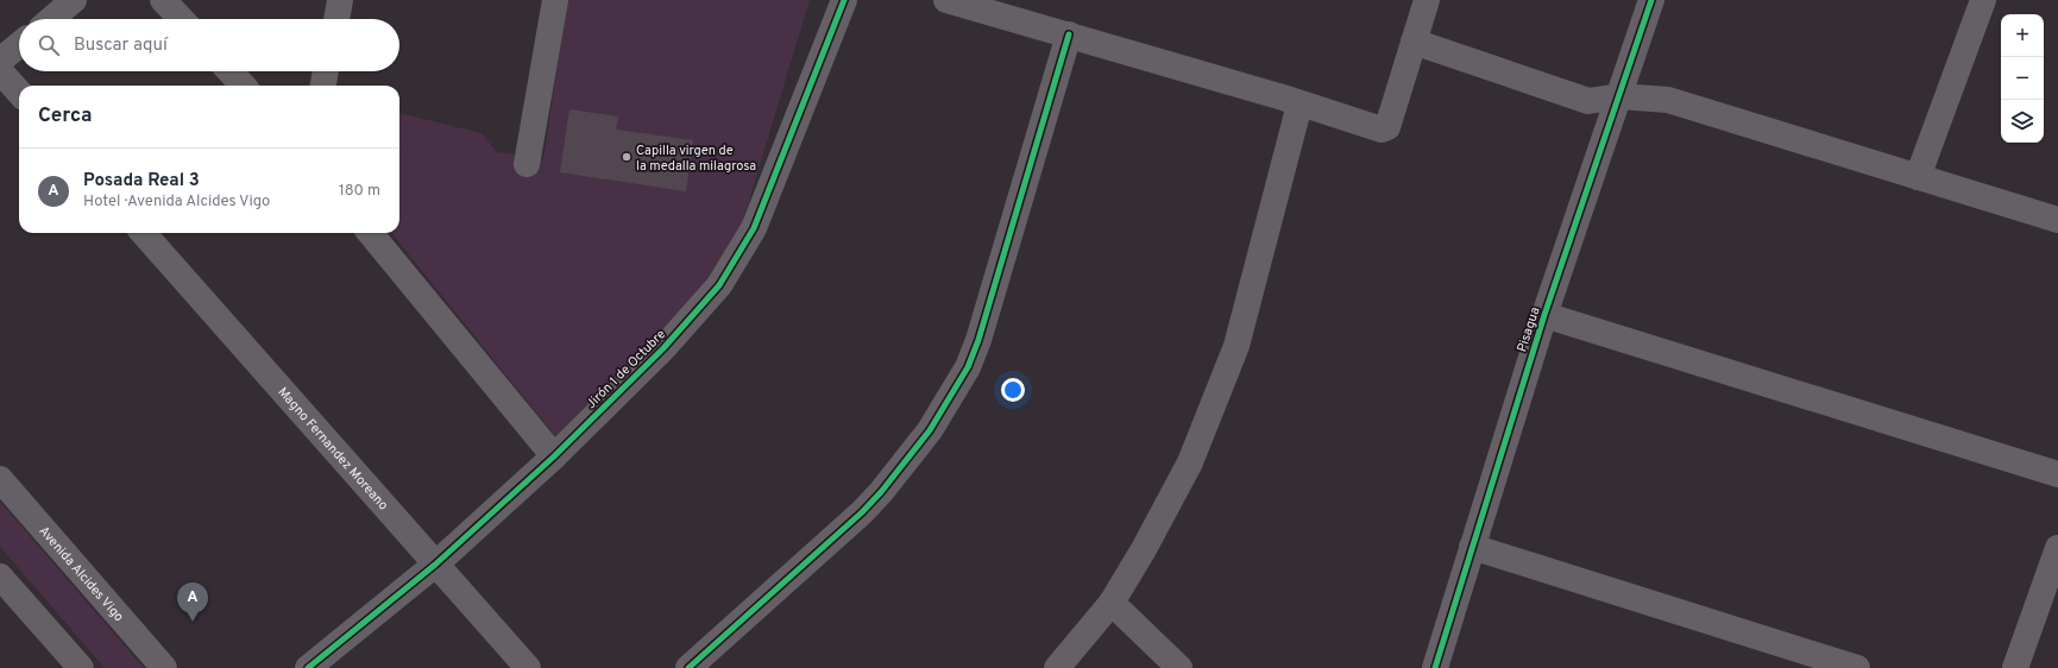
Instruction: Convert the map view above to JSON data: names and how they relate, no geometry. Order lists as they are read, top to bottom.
{
  "streets": {
    "street": [
      "Pisagua",
      "Jirón 1 de Octubre",
      "Magno Fernandez Moreano",
      "Avenida Alcides Vigo"
    ]
  },
  "crossings": [
    ["Jirón 1 de Octubre", "Magno Fernandez Moreano"]
  ],
  "places": ["Capilla virgen de la medalla milagrosa"],
  "page": {
    "map_buttons": ["+", "−"],
    "search": "Buscar aquí",
    "heading": "Cerca",
    "list": [
      {
        "mark": "A",
        "name": "Posada Real 3",
        "note": "Hotel · Avenida Alcides Vigo",
        "value": "180 m"
      }
    ],
    "pins": "A"
  }
}
